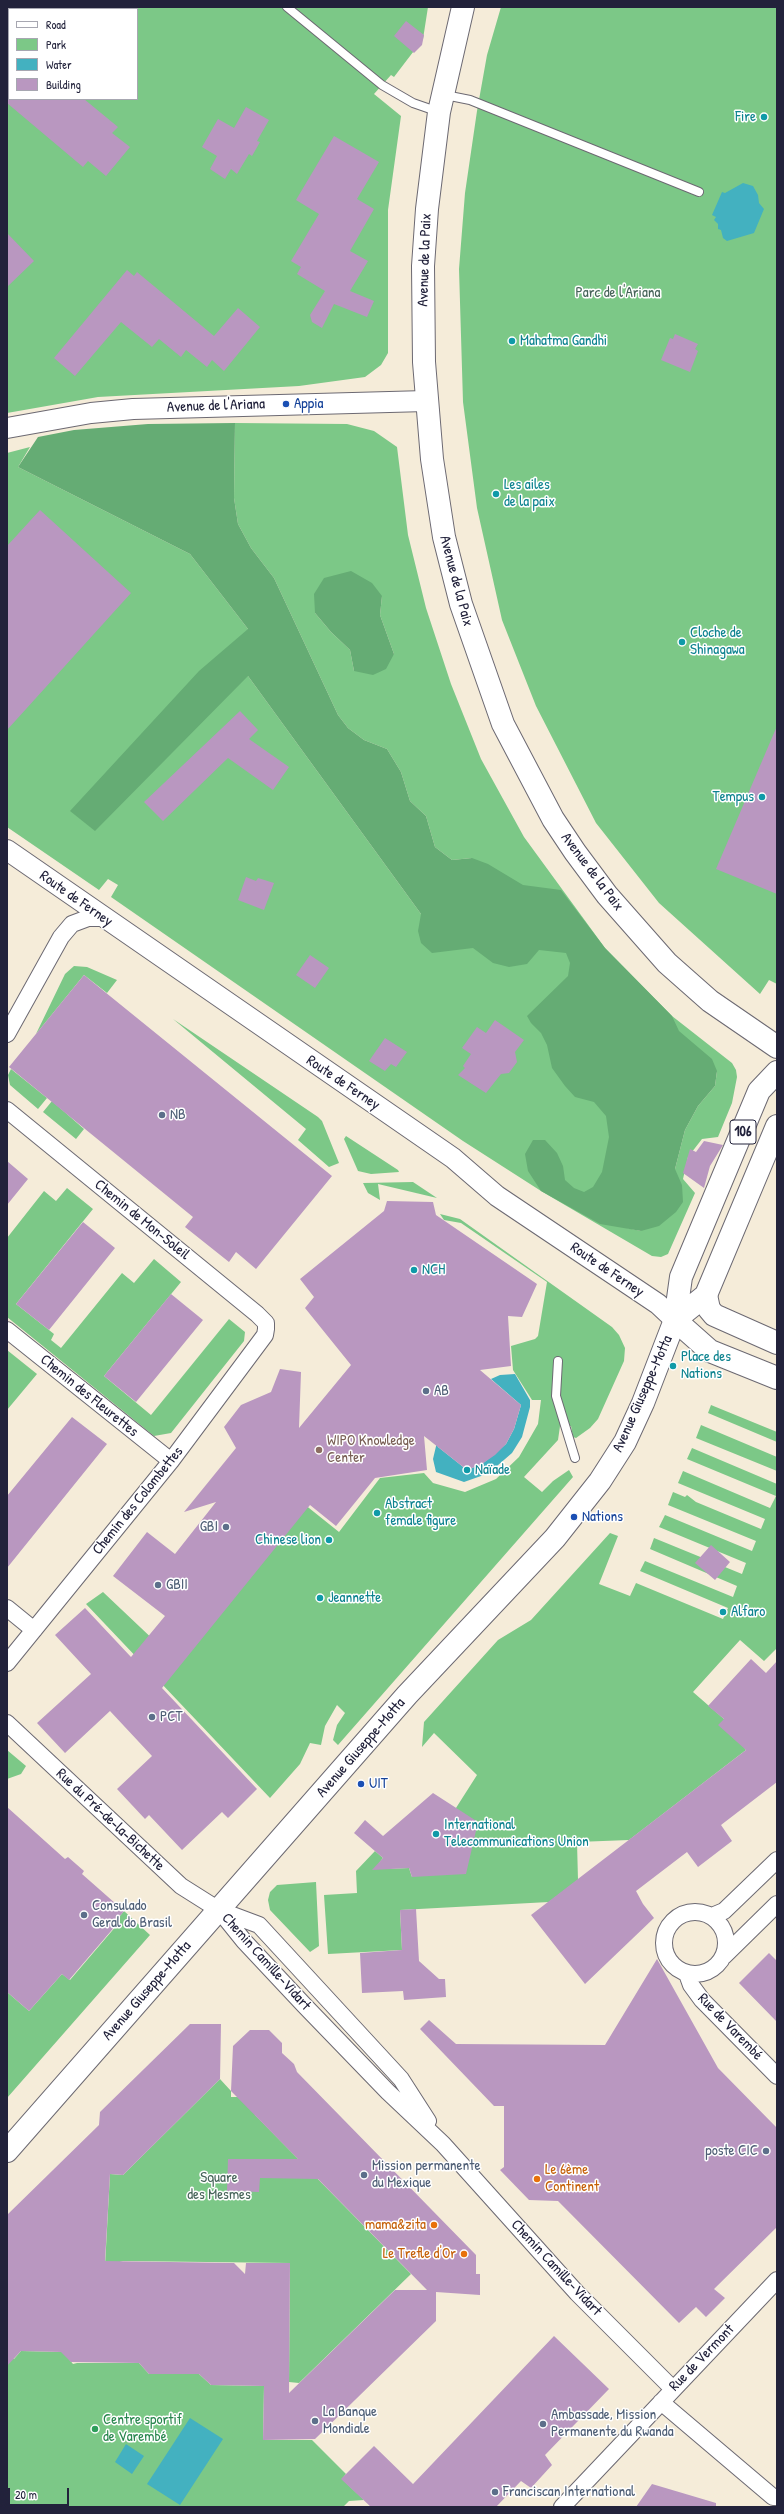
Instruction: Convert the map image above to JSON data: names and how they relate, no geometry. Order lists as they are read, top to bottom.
{
  "streets": {
    "main road": ["Avenue de la Paix", "106", "Avenue Giuseppe-Motta"],
    "street": [
      "Avenue de l'Ariana",
      "Route de Ferney",
      "Chemin de Mon-Soleil",
      "Chemin des Fleurettes",
      "Chemin des Colombettes",
      "Rue du Pré-de-la-Bichette",
      "Chemin Camille-Vidart",
      "Rue de Varembé",
      "Rue de Vermont"
    ]
  },
  "crossings": [
    ["Avenue de la Paix", "Avenue de l'Ariana"],
    ["Route de Ferney", "106"],
    ["Route de Ferney", "Avenue Giuseppe-Motta"],
    ["106", "Avenue Giuseppe-Motta"],
    ["Chemin de Mon-Soleil", "Chemin des Colombettes"],
    ["Avenue Giuseppe-Motta", "Rue du Pré-de-la-Bichette"],
    ["Avenue Giuseppe-Motta", "Chemin Camille-Vidart"],
    ["Chemin des Fleurettes", "Chemin des Colombettes"],
    ["Rue du Pré-de-la-Bichette", "Chemin Camille-Vidart"],
    ["Chemin Camille-Vidart", "Rue de Vermont"]
  ],
  "parks": ["Parc de l'Ariana", "Square des Mesmes"],
  "places": [
    "Fire",
    "Mahatma Gandhi",
    "Appia",
    "Les ailes de la paix",
    "Cloche de Shinagawa",
    "Tempus",
    "NB",
    "NCH",
    "Place des Nations",
    "AB",
    "WIPO Knowledge Center",
    "Naïade",
    "Abstract female figure",
    "Nations",
    "GBI",
    "Chinese lion",
    "GBII",
    "Jeannette",
    "Alfaro",
    "PCT",
    "UIT",
    "International Telecommunications Union",
    "Consulado Geral do Brasil",
    "poste CIC",
    "Mission permanente du Mexique",
    "Le 6ème Continent",
    "mama&zita",
    "Le Trefle d'Or",
    "La Banque Mondiale",
    "Ambassade, Mission Permanente du Rwanda",
    "Centre sportif de Varembé",
    "Franciscan International"
  ],
  "legend": [
    "Road",
    "Park",
    "Water",
    "Building"
  ],
  "scale_bar": "20 m"
}
